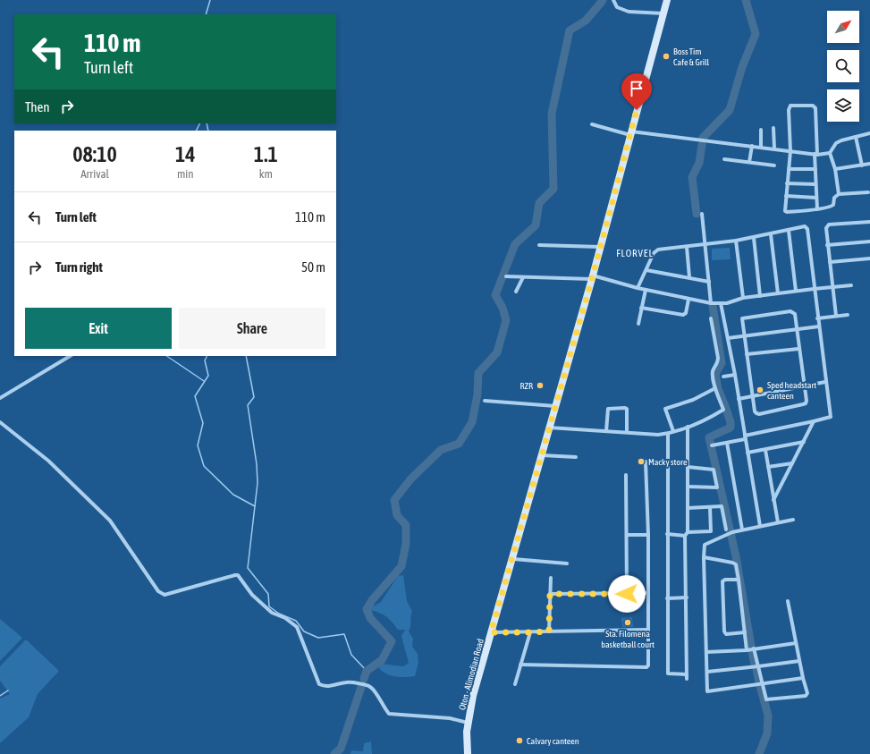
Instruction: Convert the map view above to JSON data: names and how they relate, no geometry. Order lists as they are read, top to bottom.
{
  "streets": {
    "main road": ["Oton - Alimodian Road"]
  },
  "districts": ["FLORVEL"],
  "places": [
    "Boss Tim Cafe & Grill",
    "RZR",
    "Sped headstart canteen",
    "Macky store",
    "Sta. Filomena basketball court",
    "Calvary canteen"
  ],
  "north": "top right",
  "page": {
    "turn": ["110 m", "Turn left"],
    "then": "Then",
    "eta": [
      "08:10",
      "Arrival",
      "14",
      "min",
      "1.1",
      "km"
    ],
    "list": [
      {
        "name": "Turn left",
        "value": "110 m"
      },
      {
        "name": "Turn right",
        "value": "50 m"
      }
    ],
    "buttons": ["Exit", "Share"]
  }
}
